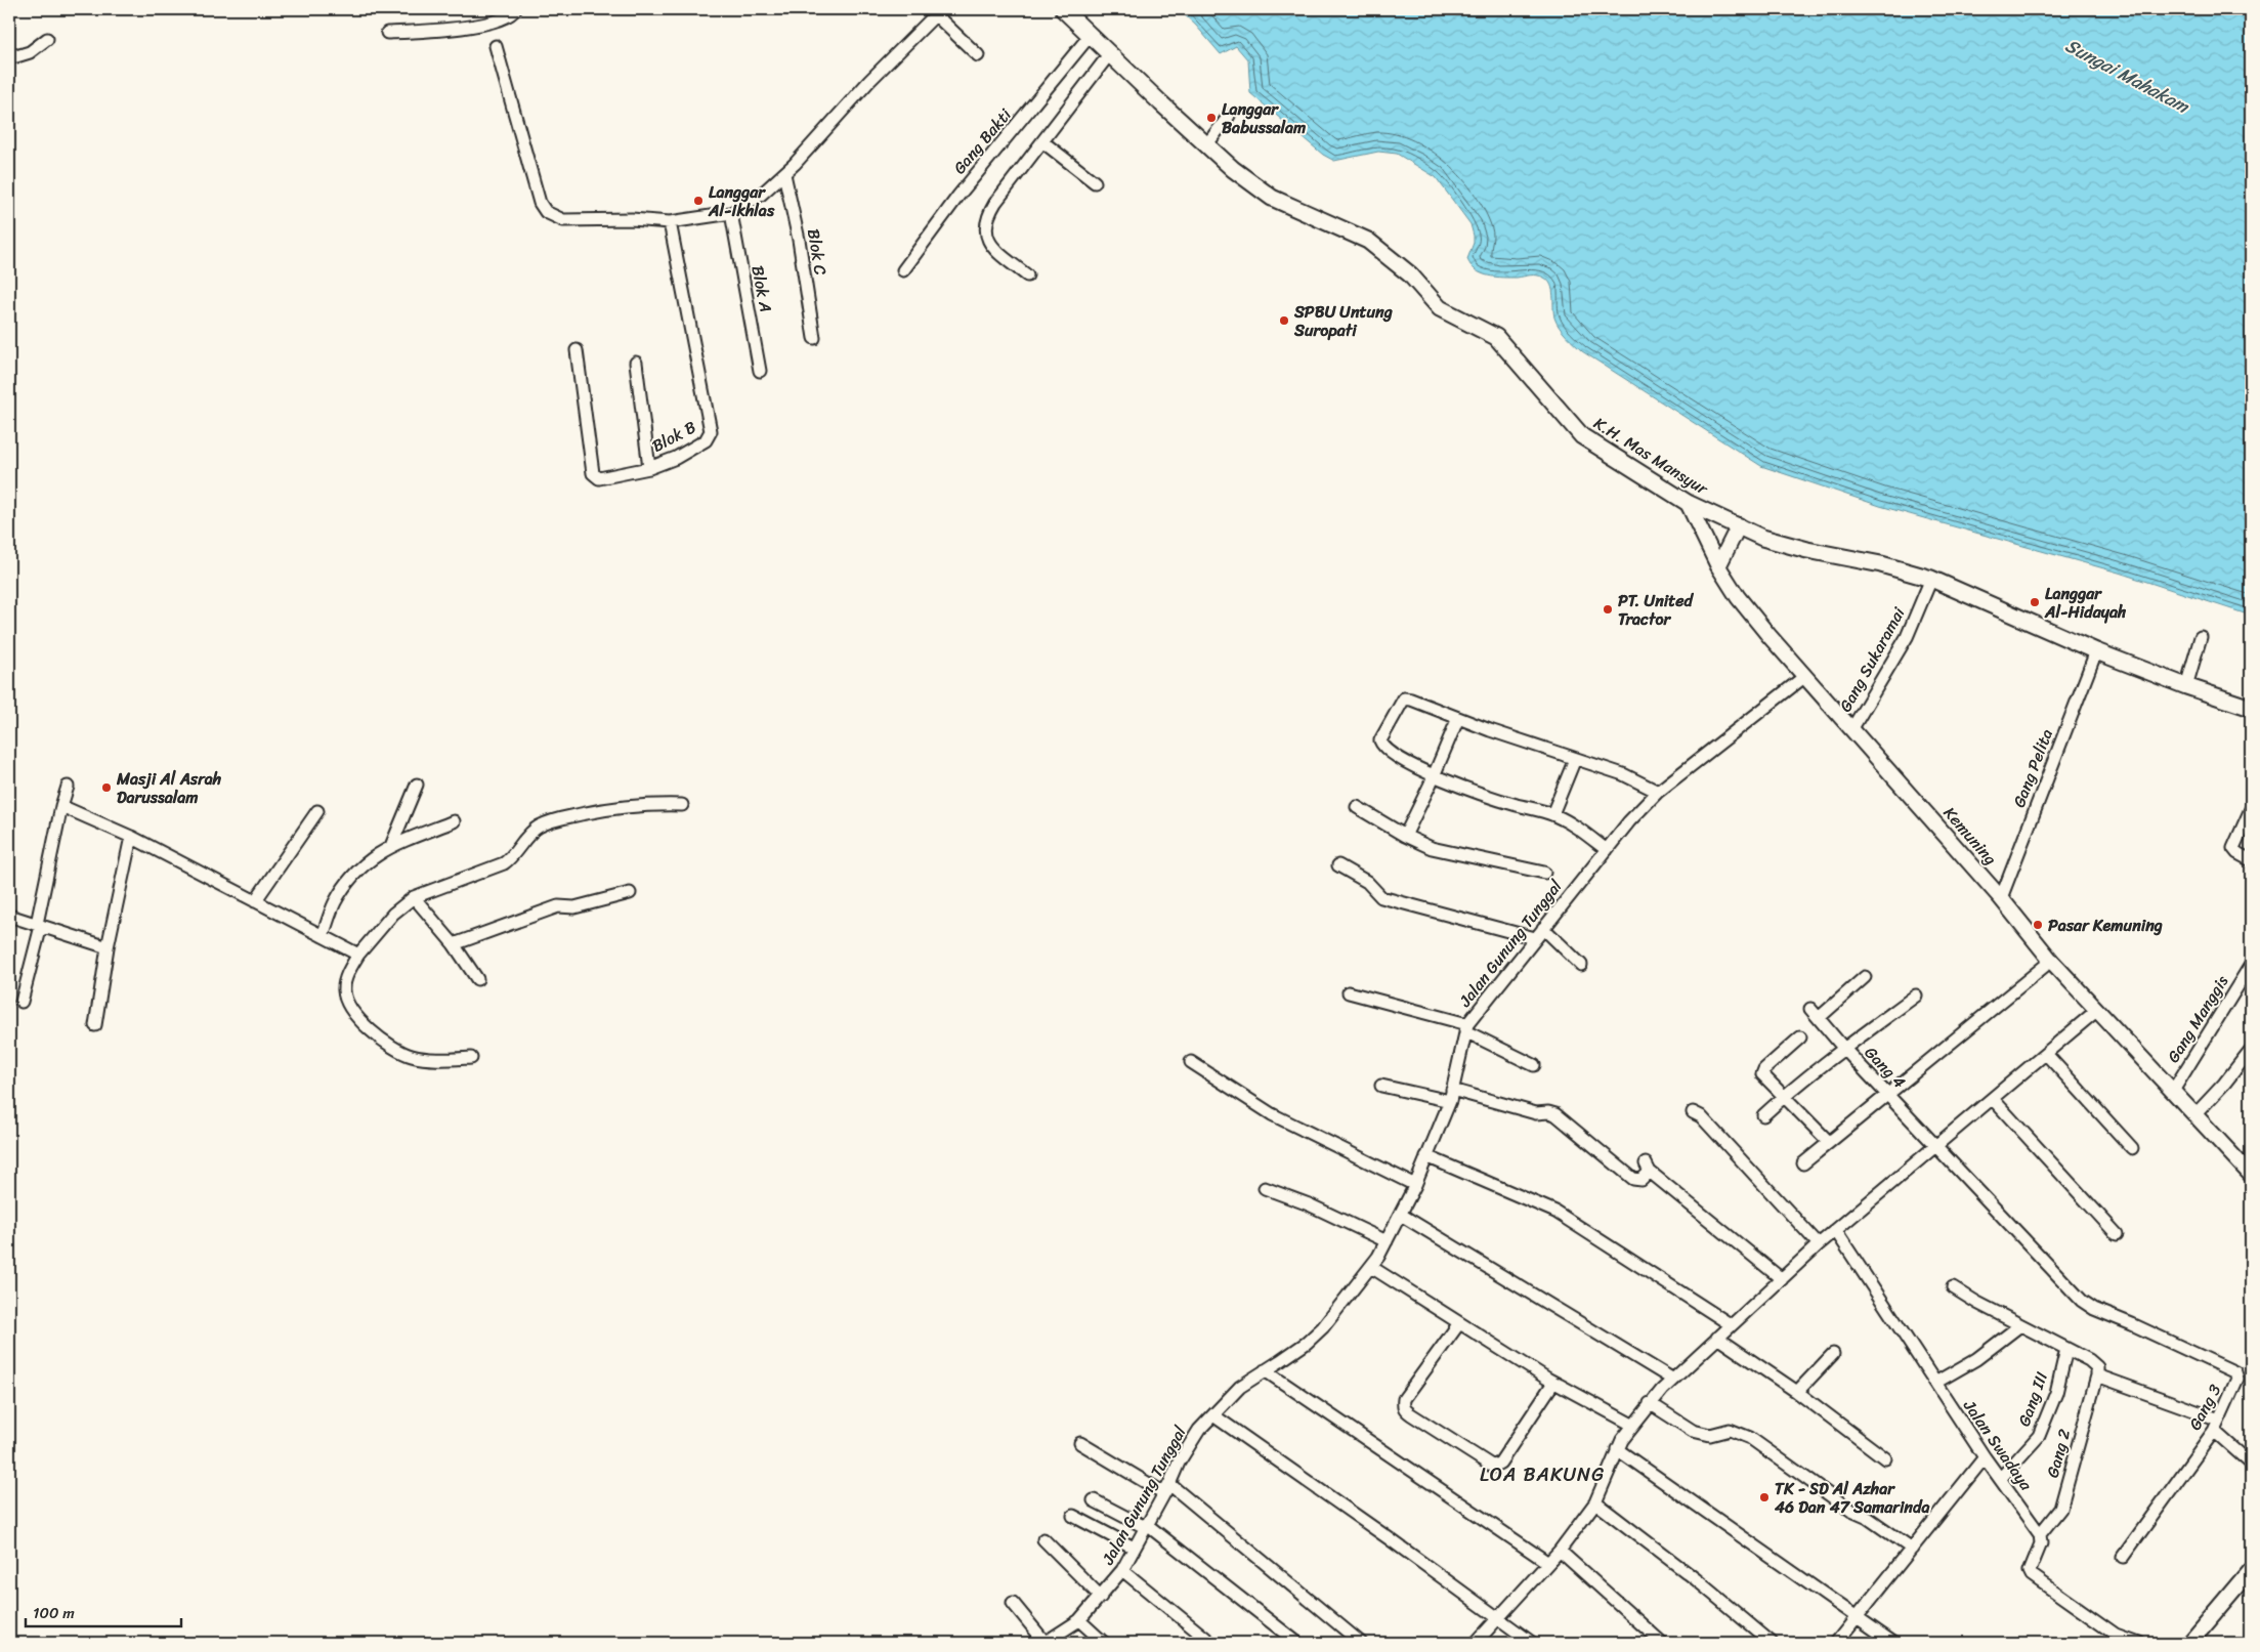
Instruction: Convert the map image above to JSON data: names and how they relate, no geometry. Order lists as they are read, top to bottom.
{
  "streets": {
    "main road": ["K.H. Mas Mansyur"],
    "street": [
      "Gang Bakti",
      "Blok C",
      "Blok A",
      "Blok B",
      "Gang Sukaramai",
      "Gang Pelita",
      "Kemuning",
      "Jalan Gunung Tunggal",
      "Gang Manggis",
      "Gang 4",
      "Gang III",
      "Gang 3",
      "Jalan Swadaya",
      "Gang 2"
    ]
  },
  "crossings": [
    ["Gang Bakti", "K.H. Mas Mansyur"],
    ["K.H. Mas Mansyur", "Gang Sukaramai"],
    ["K.H. Mas Mansyur", "Gang Pelita"],
    ["K.H. Mas Mansyur", "Kemuning"],
    ["Gang Sukaramai", "Kemuning"],
    ["Gang Pelita", "Kemuning"],
    ["Kemuning", "Jalan Gunung Tunggal"],
    ["Kemuning", "Gang Manggis"],
    ["Gang 4", "Gang 3"],
    ["Gang III", "Jalan Swadaya"],
    ["Jalan Swadaya", "Gang 2"]
  ],
  "districts": ["LOA BAKUNG"],
  "water": ["Sungai Mahakam"],
  "places": [
    "Langgar Babussalam",
    "Langgar Al-Ikhlas",
    "SPBU Untung Suropati",
    "Langgar Al-Hidayah",
    "PT. United Tractor",
    "Masji Al Asrah Darussalam",
    "Pasar Kemuning",
    "TK - SD Al Azhar 46 Dan 47 Samarinda"
  ],
  "scale_bar": "100 m"
}
